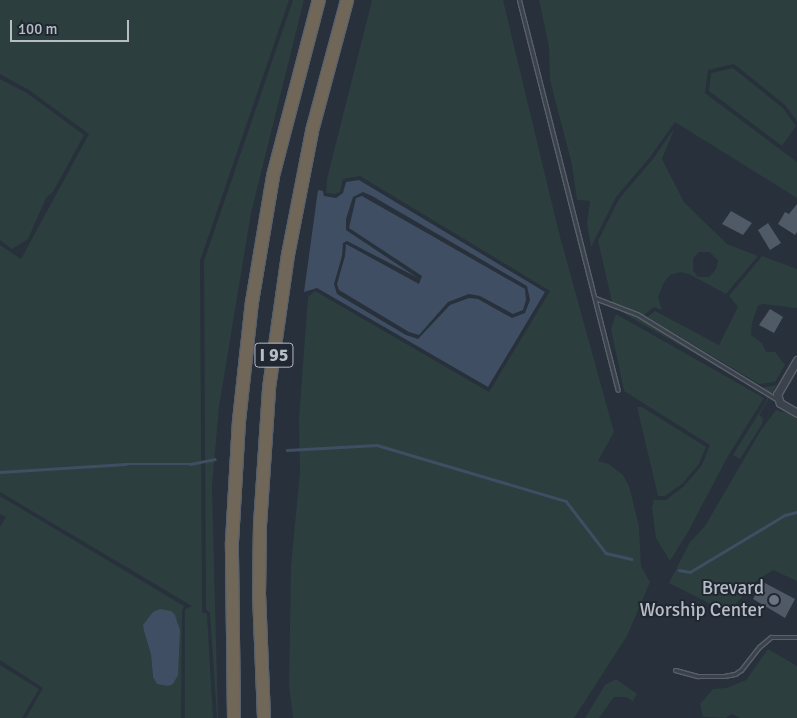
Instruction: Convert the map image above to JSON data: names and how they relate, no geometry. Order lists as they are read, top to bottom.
{
  "streets": {
    "highway": ["I 95"]
  },
  "places": ["Brevard Worship Center"],
  "scale_bar": "100 m"
}
